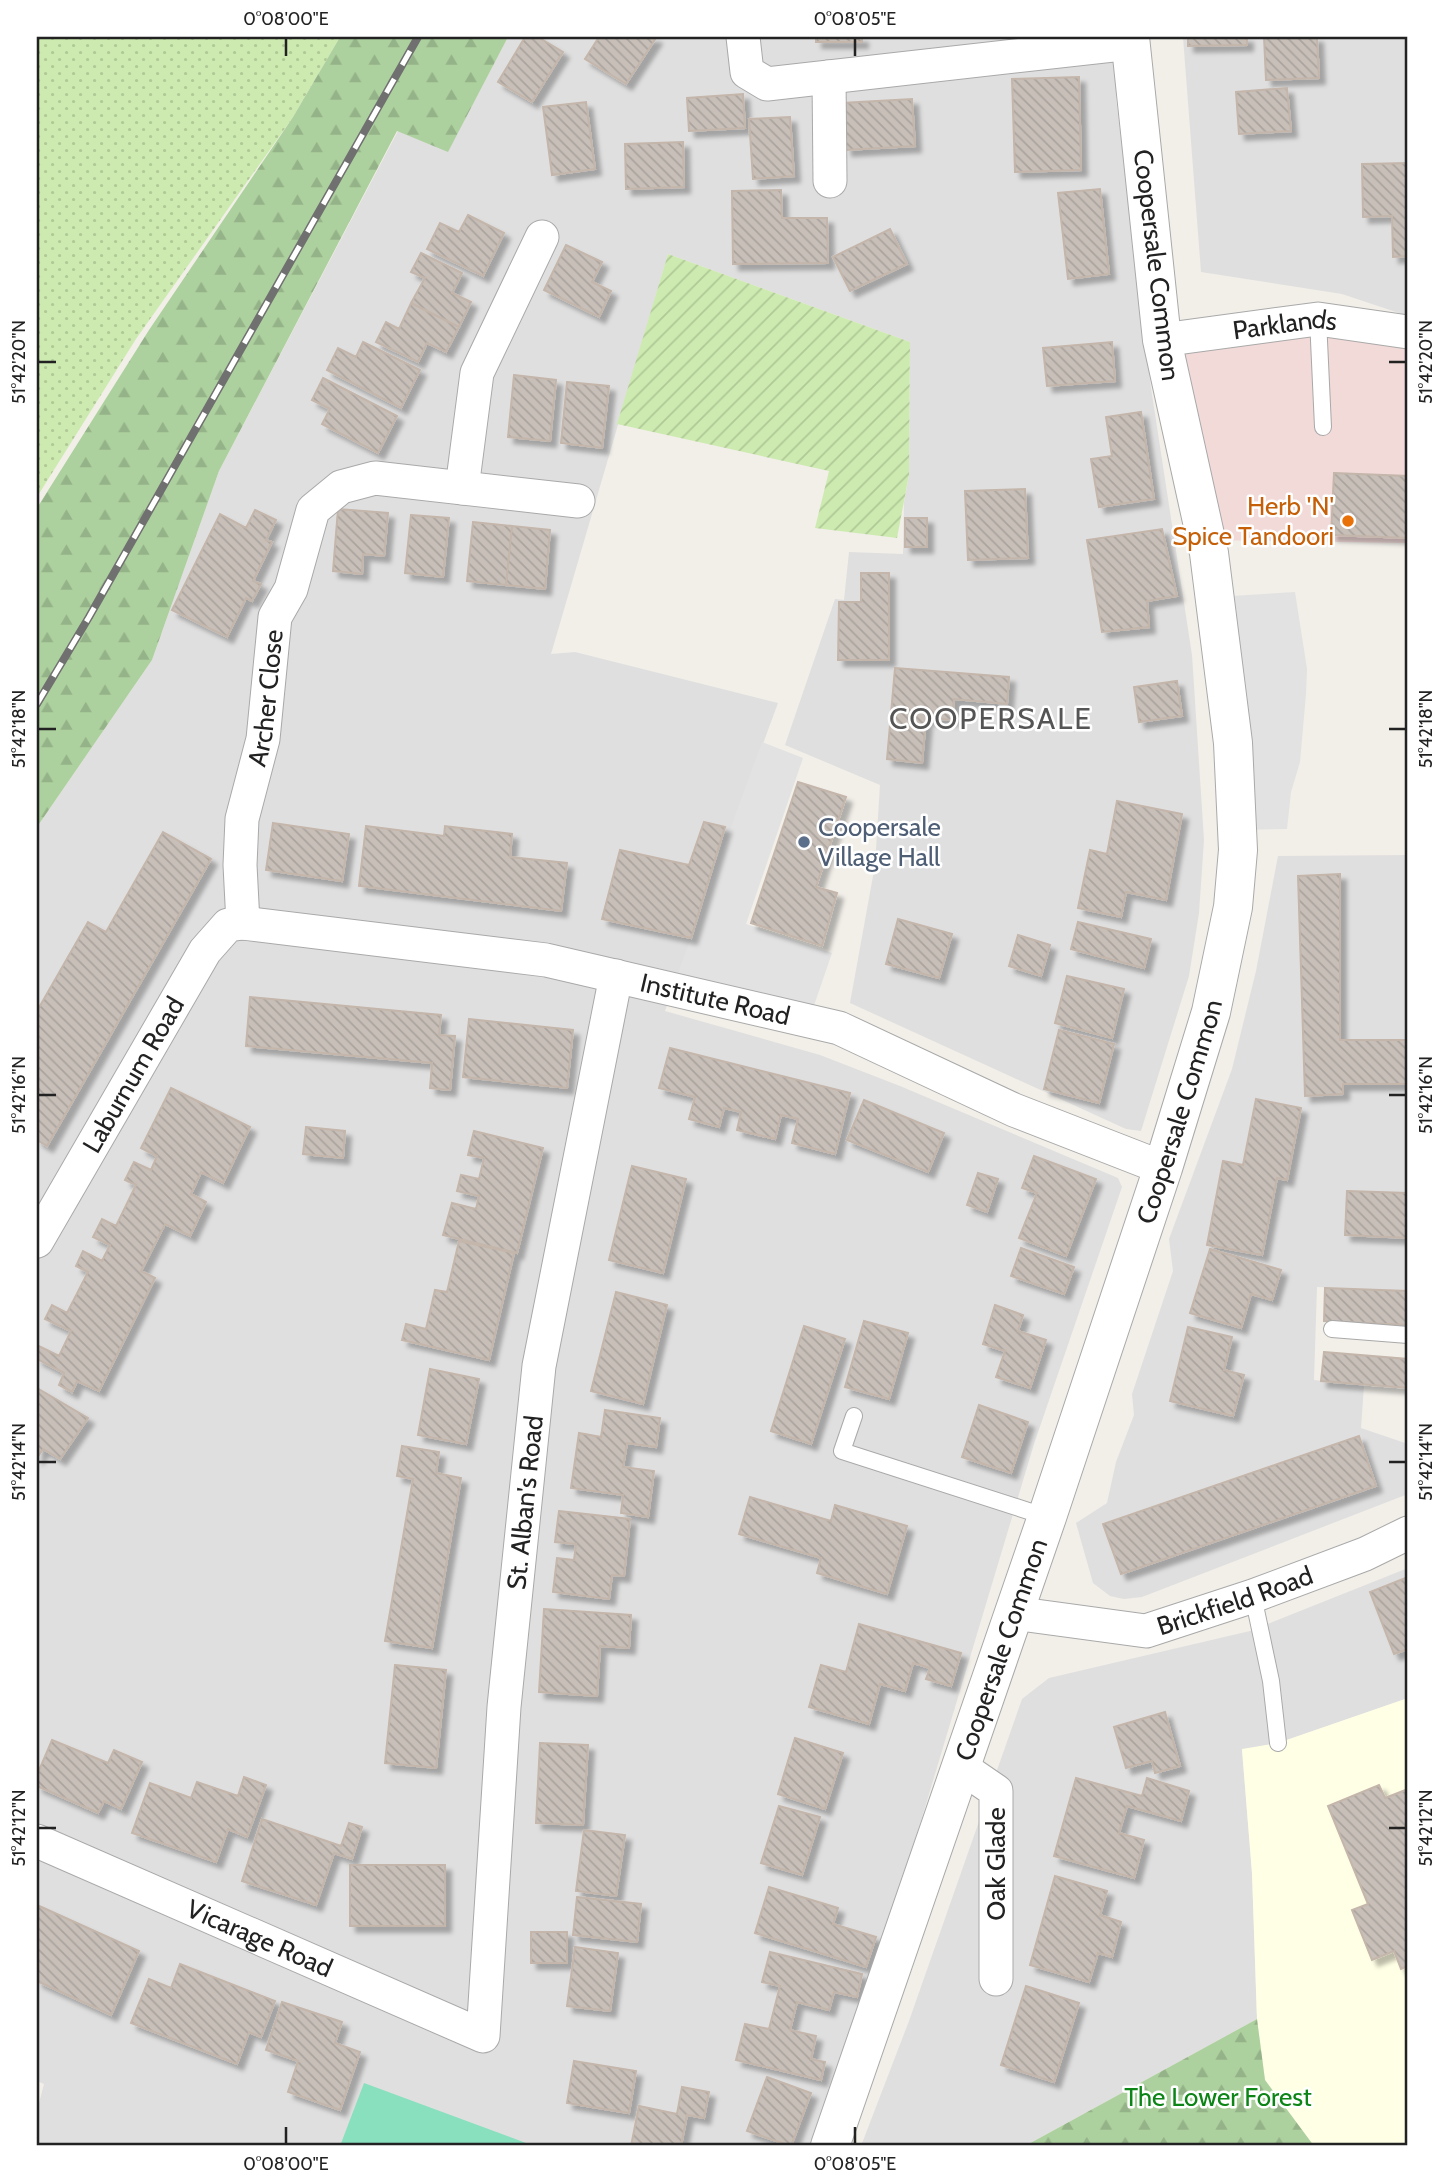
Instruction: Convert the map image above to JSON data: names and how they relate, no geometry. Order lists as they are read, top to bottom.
{
  "streets": {
    "street": [
      "Coopersale Common",
      "Parklands",
      "Archer Close",
      "Institute Road",
      "Laburnum Road",
      "St. Alban's Road",
      "Brickfield Road",
      "Oak Glade",
      "Vicarage Road"
    ]
  },
  "crossings": [
    ["Coopersale Common", "Parklands"],
    ["Coopersale Common", "Institute Road"],
    ["Coopersale Common", "Brickfield Road"],
    ["Coopersale Common", "Oak Glade"],
    ["Archer Close", "Institute Road"],
    ["Archer Close", "Laburnum Road"],
    ["Institute Road", "Laburnum Road"],
    ["Institute Road", "St. Alban's Road"],
    ["St. Alban's Road", "Vicarage Road"]
  ],
  "districts": ["COOPERSALE"],
  "parks": ["The Lower Forest"],
  "places": ["Herb 'N' Spice Tandoori", "Coopersale Village Hall"],
  "coordinates": [
    "0°08'00\"E",
    "0°08'05\"E",
    "51°42'20\"N",
    "51°42'18\"N",
    "51°42'16\"N",
    "51°42'14\"N",
    "51°42'12\"N"
  ]
}
